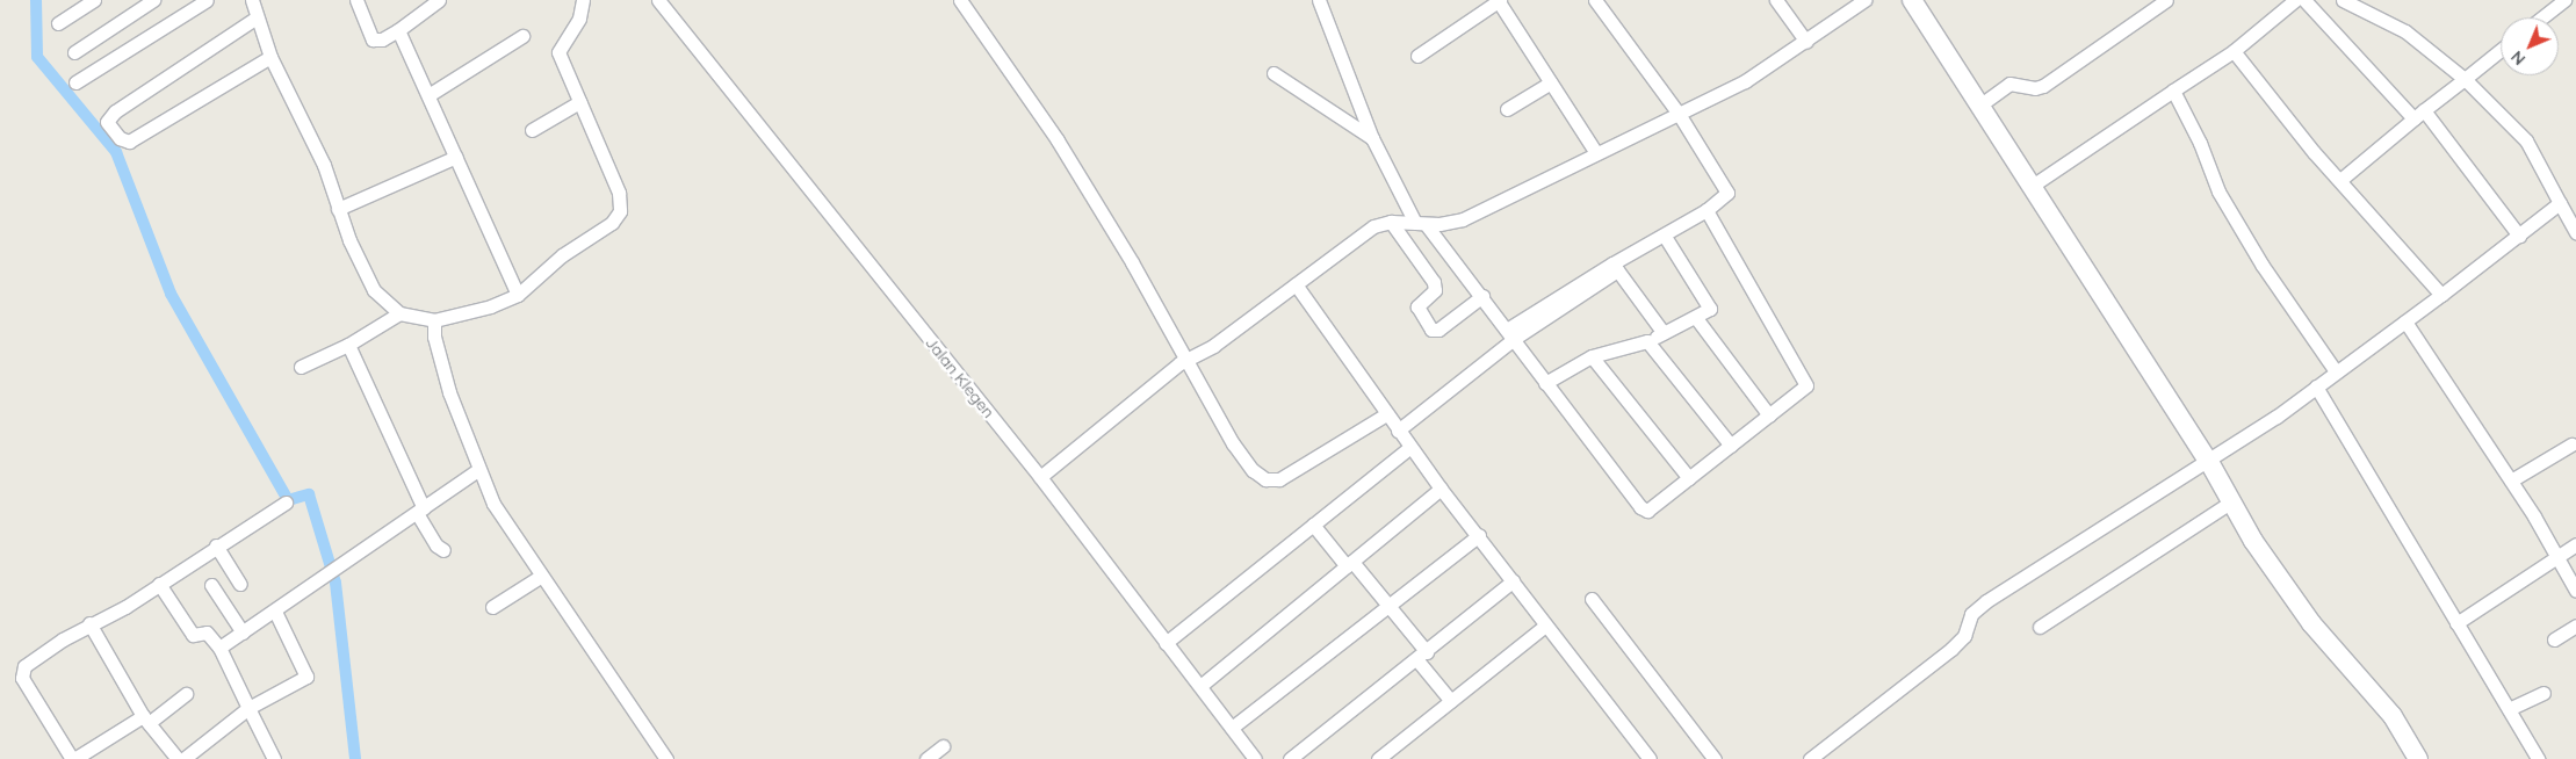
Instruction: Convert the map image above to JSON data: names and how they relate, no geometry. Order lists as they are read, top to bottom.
{
  "streets": {
    "street": ["Jalan Klegen"]
  },
  "north": "bottom left"
}
